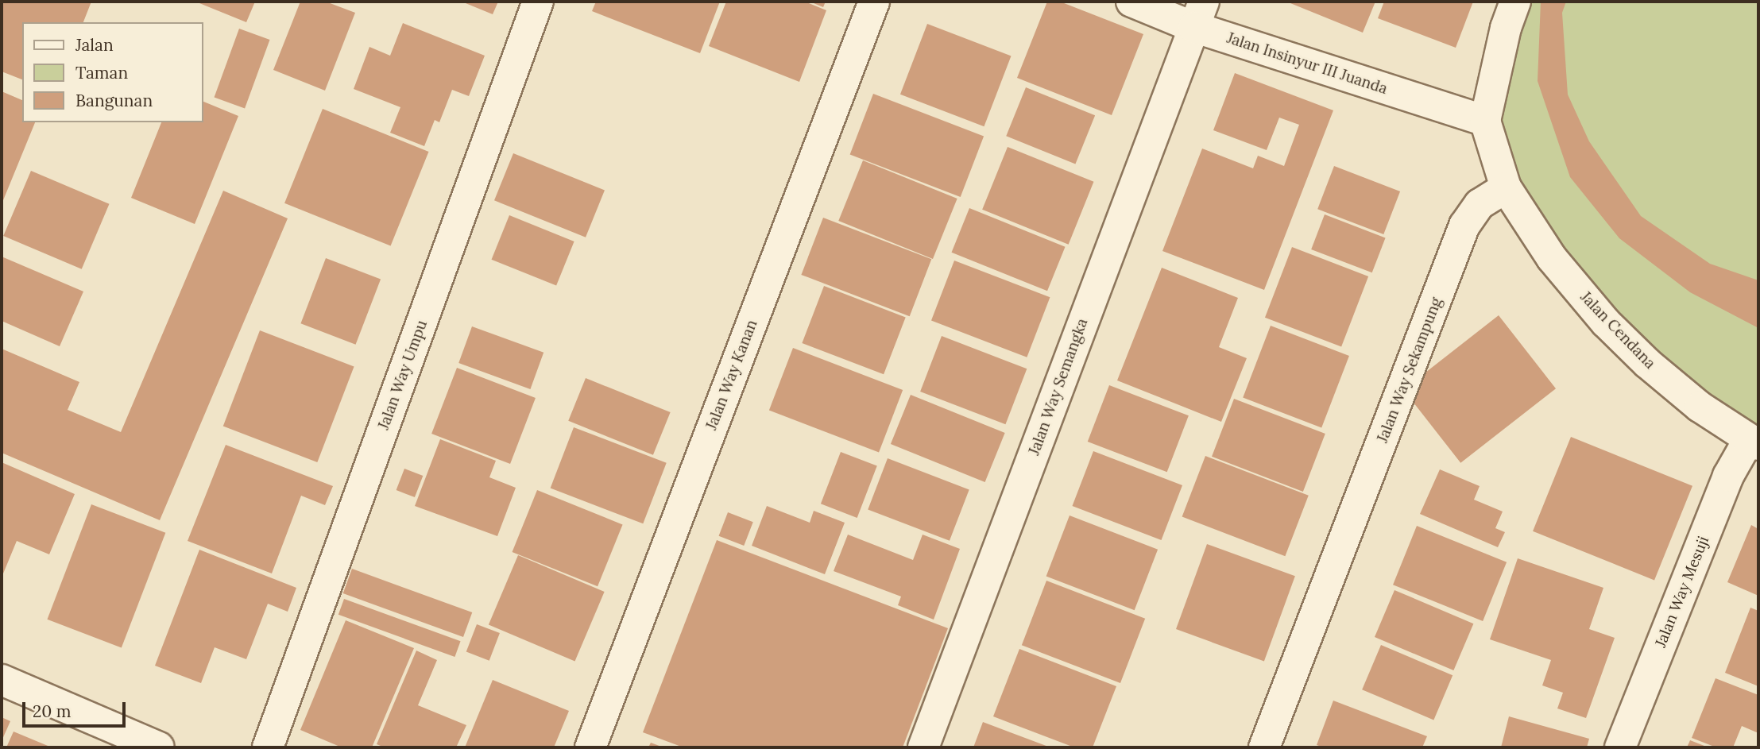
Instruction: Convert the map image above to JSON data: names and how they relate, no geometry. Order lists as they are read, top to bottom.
{
  "streets": {
    "street": [
      "Jalan Insinyur III Juanda",
      "Jalan Cendana",
      "Jalan Way Sekampung",
      "Jalan Way Umpu",
      "Jalan Way Kanan",
      "Jalan Way Semangka",
      "Jalan Way Mesuji"
    ]
  },
  "crossings": [
    ["Jalan Insinyur III Juanda", "Jalan Way Semangka"],
    ["Jalan Cendana", "Jalan Way Sekampung"],
    ["Jalan Cendana", "Jalan Way Mesuji"]
  ],
  "legend": ["Jalan", "Taman", "Bangunan"],
  "scale_bar": "20 m"
}
